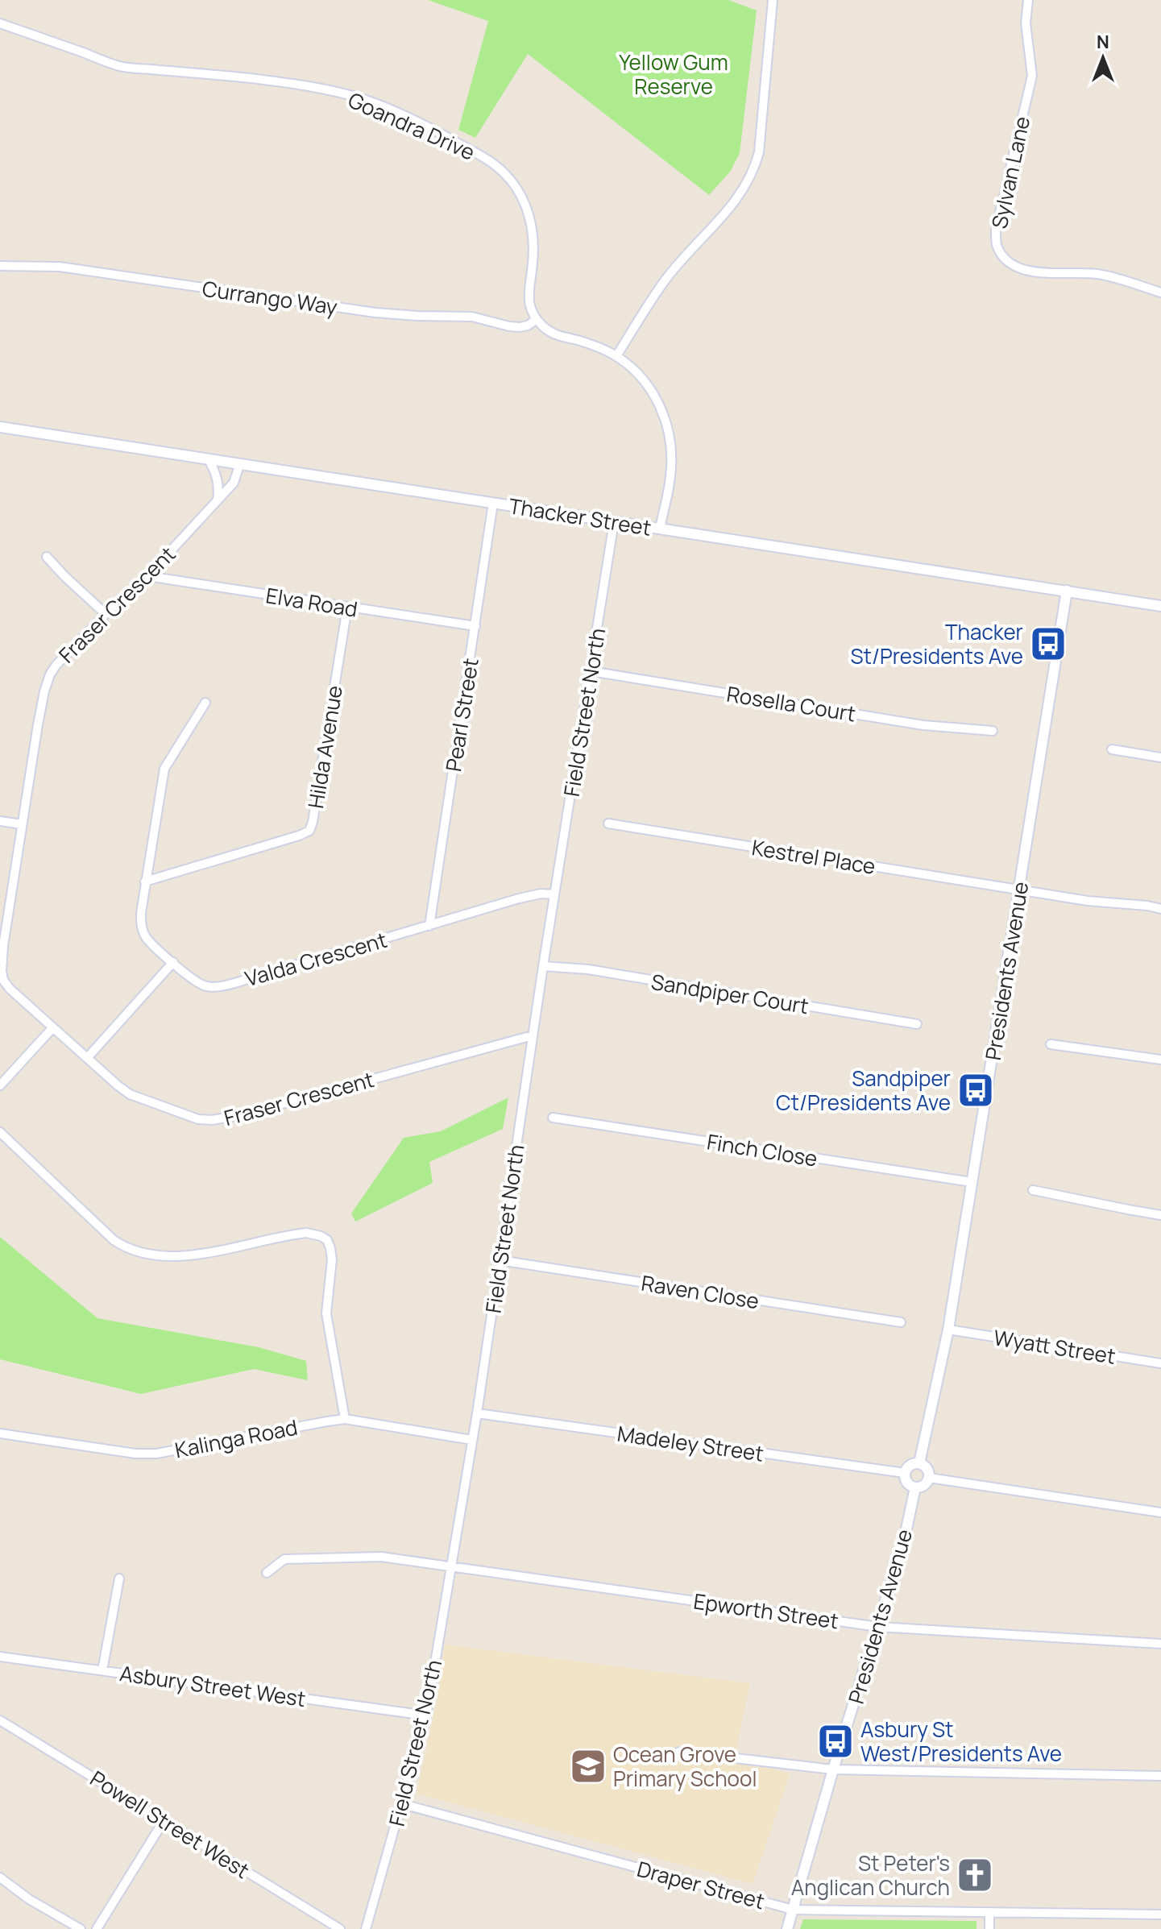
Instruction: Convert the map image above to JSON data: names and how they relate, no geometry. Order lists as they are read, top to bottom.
{
  "streets": {
    "street": [
      "Goandra Drive",
      "Sylvan Lane",
      "Currango Way",
      "Thacker Street",
      "Elva Road",
      "Fraser Crescent",
      "Rosella Court",
      "Field Street North",
      "Pearl Street",
      "Hilda Avenue",
      "Kestrel Place",
      "Valda Crescent",
      "Presidents Avenue",
      "Sandpiper Court",
      "Finch Close",
      "Raven Close",
      "Wyatt Street",
      "Kalinga Road",
      "Madeley Street",
      "Epworth Street",
      "Asbury Street West",
      "Powell Street West",
      "Draper Street"
    ]
  },
  "crossings": [
    ["Goandra Drive", "Currango Way"],
    ["Thacker Street", "Fraser Crescent"],
    ["Thacker Street", "Field Street North"],
    ["Thacker Street", "Pearl Street"],
    ["Thacker Street", "Presidents Avenue"],
    ["Elva Road", "Fraser Crescent"],
    ["Elva Road", "Pearl Street"],
    ["Elva Road", "Hilda Avenue"],
    ["Fraser Crescent", "Field Street North"],
    ["Rosella Court", "Field Street North"],
    ["Field Street North", "Valda Crescent"],
    ["Field Street North", "Sandpiper Court"],
    ["Field Street North", "Raven Close"],
    ["Field Street North", "Kalinga Road"],
    ["Field Street North", "Madeley Street"],
    ["Field Street North", "Epworth Street"],
    ["Field Street North", "Asbury Street West"],
    ["Field Street North", "Draper Street"],
    ["Pearl Street", "Valda Crescent"],
    ["Hilda Avenue", "Valda Crescent"],
    ["Kestrel Place", "Presidents Avenue"],
    ["Presidents Avenue", "Finch Close"],
    ["Presidents Avenue", "Wyatt Street"],
    ["Presidents Avenue", "Madeley Street"],
    ["Presidents Avenue", "Epworth Street"],
    ["Presidents Avenue", "Draper Street"]
  ],
  "parks": ["Yellow Gum Reserve"],
  "places": {
    "bus stop": ["Thacker St/Presidents Ave", "Sandpiper Ct/Presidents Ave", "Asbury St West/Presidents Ave"],
    "school or university": ["Ocean Grove Primary School"],
    "church": ["St Peter's Anglican Church"]
  },
  "north": "top"
}
